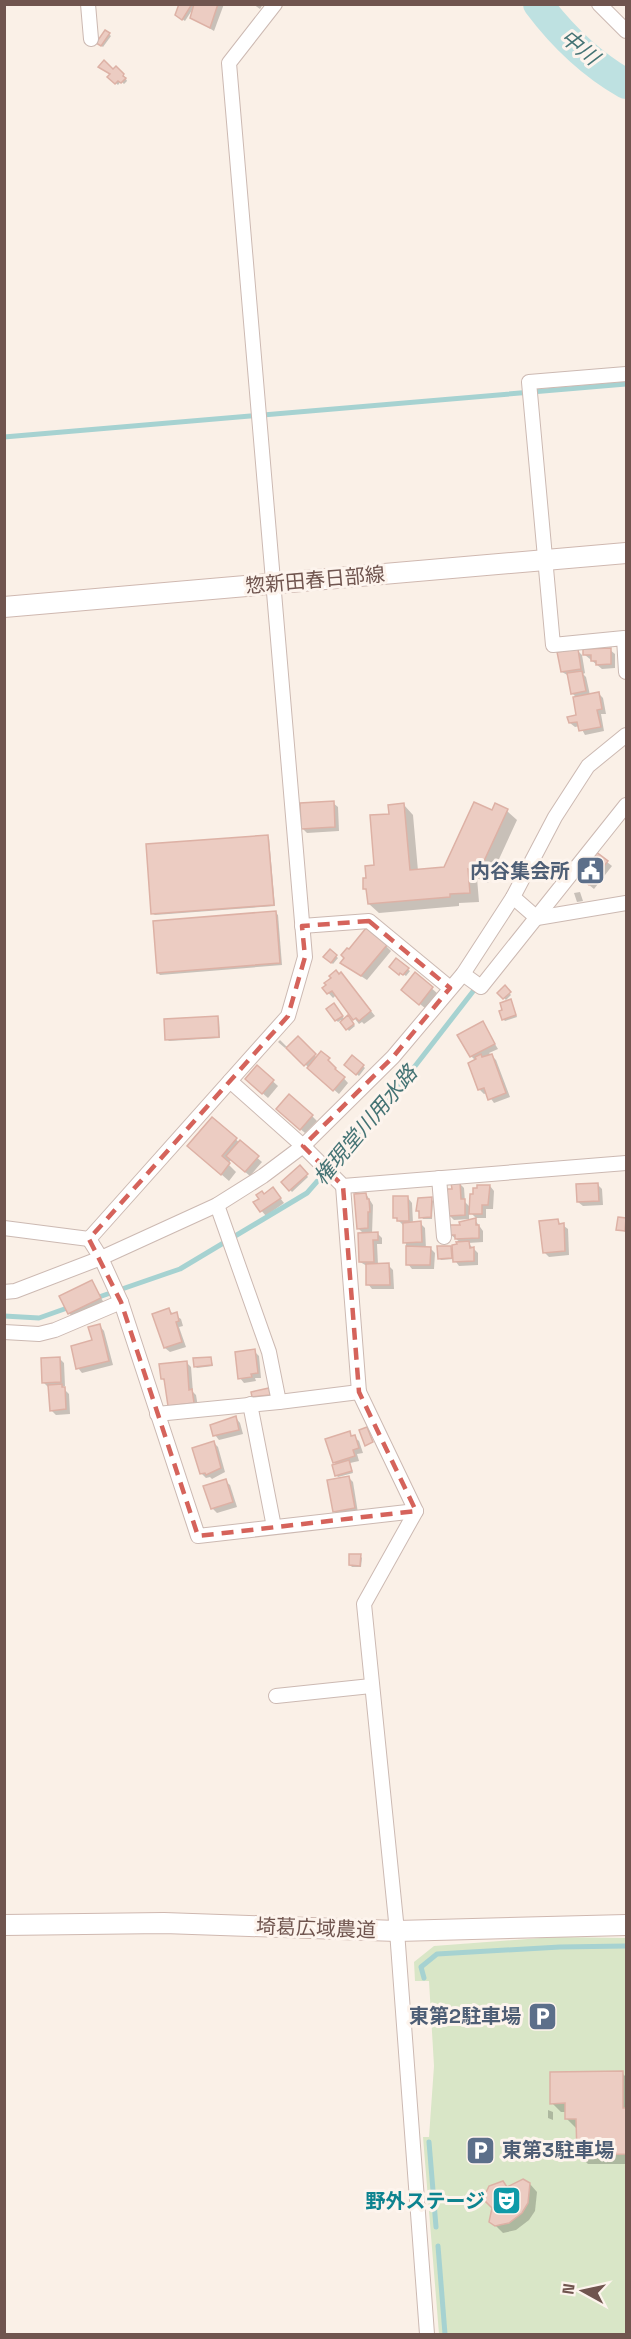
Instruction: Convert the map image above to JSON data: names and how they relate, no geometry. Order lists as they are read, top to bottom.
{
  "streets": {
    "main road": ["惣新田春日部線", "埼葛広域農道"]
  },
  "water": ["中川", "権現堂川用水路"],
  "places": {
    "public building": ["内谷集会所"],
    "parking": ["東第2駐車場", "東第3駐車場"],
    "theatre": ["野外ステージ"]
  },
  "north": "left"
}
